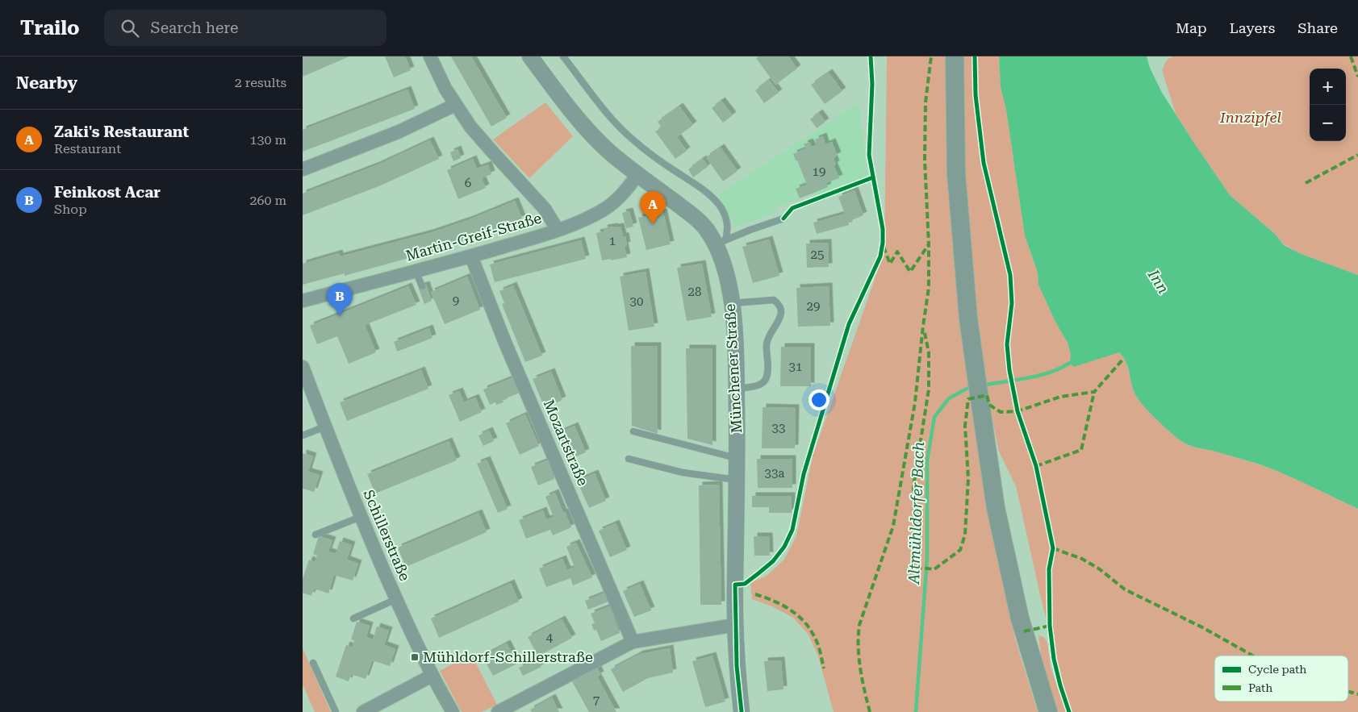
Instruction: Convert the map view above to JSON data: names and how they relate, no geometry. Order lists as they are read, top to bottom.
{
  "streets": {
    "street": [
      "Martin-Greif-Straße",
      "Münchener Straße",
      "Mozartstraße",
      "Schillerstraße"
    ]
  },
  "crossings": [
    ["Martin-Greif-Straße", "Münchener Straße"],
    ["Martin-Greif-Straße", "Mozartstraße"]
  ],
  "water": ["Inn", "Altmühldorfer Bach"],
  "parks": ["Innzipfel"],
  "places": {
    "transit": ["Mühldorf-Schillerstraße"]
  },
  "house_numbers": [
    "19",
    "6",
    "1",
    "25",
    "28",
    "9",
    "30",
    "29",
    "31",
    "33",
    "33a",
    "4",
    "7"
  ],
  "legend": ["Cycle path", "Path"],
  "page": {
    "header": "Trailo",
    "search": "Search here",
    "nav": ["Map", "Layers", "Share"],
    "heading": ["Nearby", "2 results"],
    "map_buttons": ["+", "−"],
    "list": [
      {
        "mark": "A",
        "name": "Zaki's Restaurant",
        "note": "Restaurant",
        "value": "130 m"
      },
      {
        "mark": "B",
        "name": "Feinkost Acar",
        "note": "Shop",
        "value": "260 m"
      }
    ],
    "pins": ["A", "B"]
  }
}
